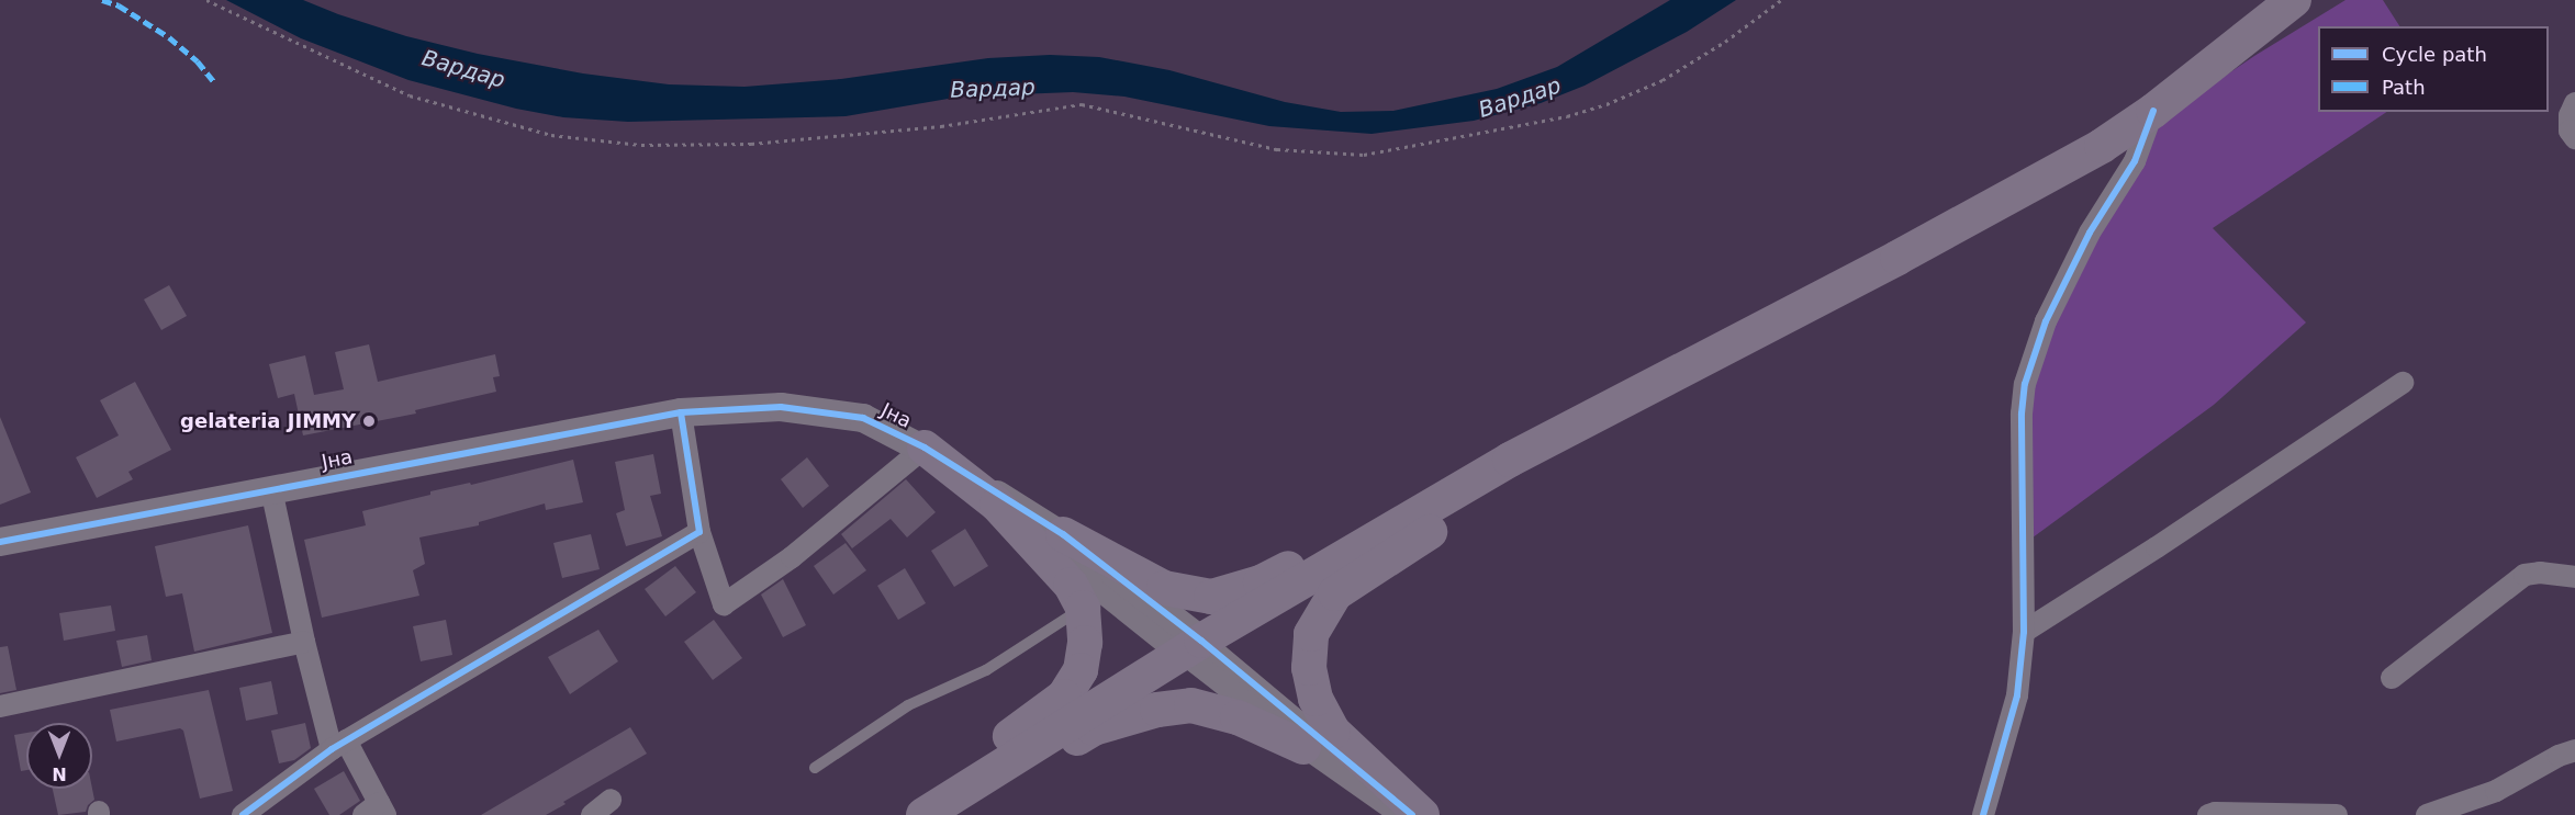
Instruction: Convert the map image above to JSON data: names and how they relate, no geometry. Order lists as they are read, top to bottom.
{
  "streets": {
    "street": ["Јна"]
  },
  "water": ["Вардар"],
  "places": ["gelateria JIMMY"],
  "legend": ["Cycle path", "Path"],
  "north": "bottom"
}
